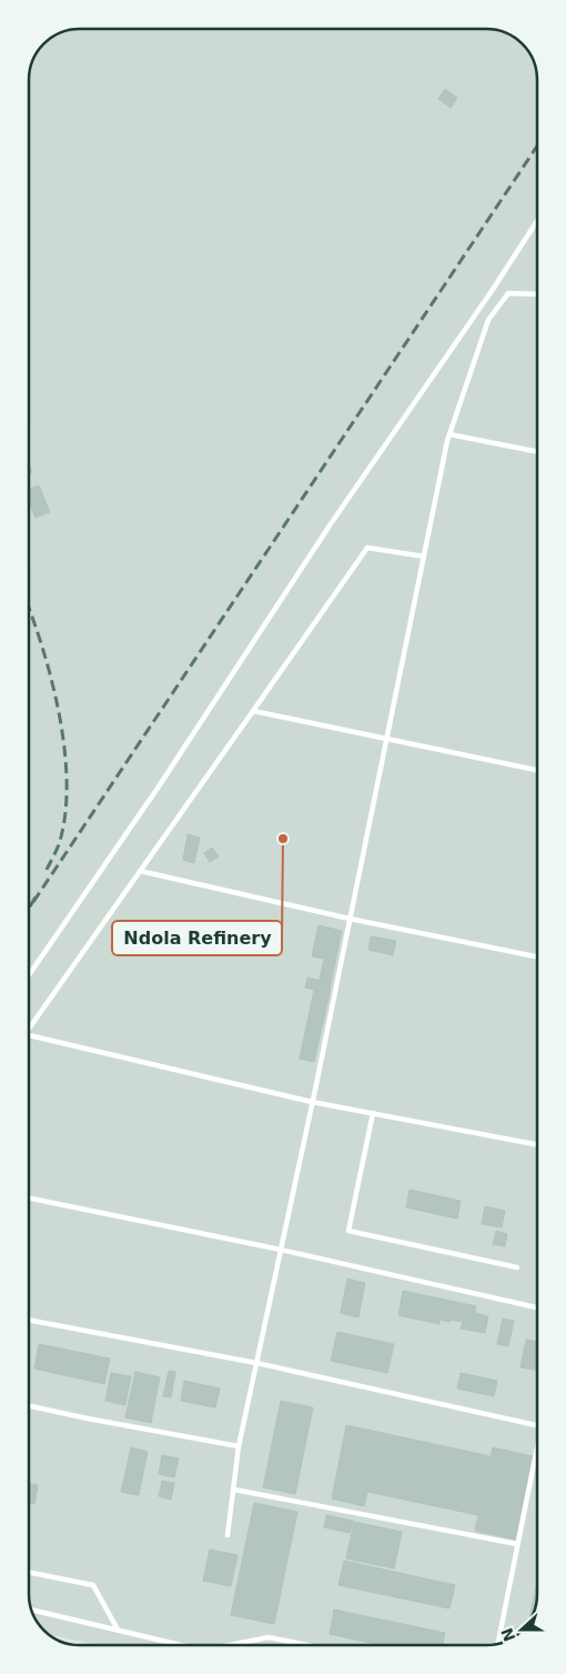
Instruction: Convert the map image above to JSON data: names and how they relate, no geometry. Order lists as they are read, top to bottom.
{
  "places": ["Ndola Refinery"],
  "north": "left"
}
